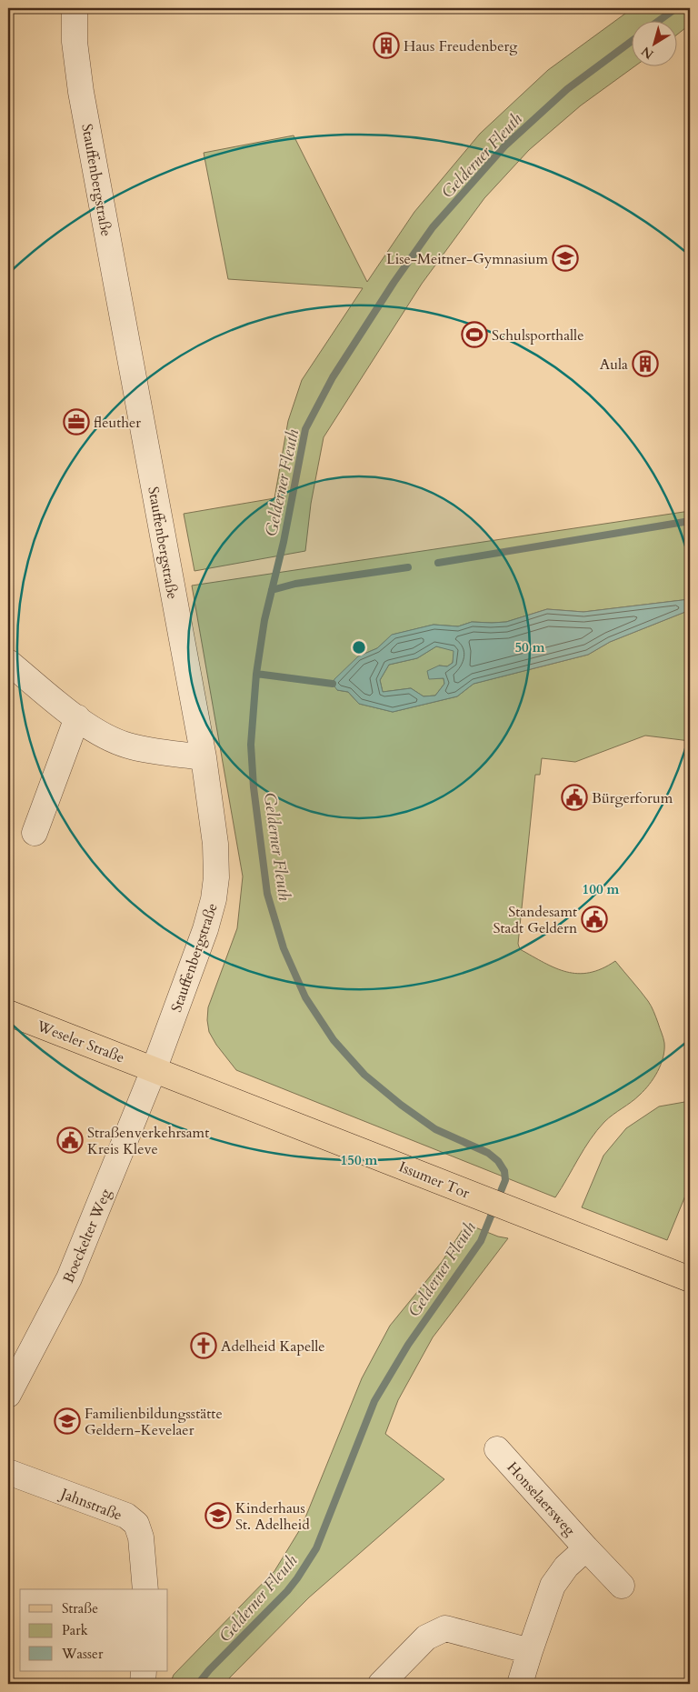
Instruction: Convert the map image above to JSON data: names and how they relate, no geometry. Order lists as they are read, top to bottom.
{
  "streets": {
    "main road": ["Weseler Straße", "Issumer Tor"],
    "street": [
      "Stauffenbergstraße",
      "Boeckelter Weg",
      "Honselaersweg",
      "Jahnstraße"
    ]
  },
  "crossings": [
    ["Stauffenbergstraße", "Weseler Straße"],
    ["Stauffenbergstraße", "Issumer Tor"],
    ["Stauffenbergstraße", "Boeckelter Weg"],
    ["Weseler Straße", "Issumer Tor"],
    ["Weseler Straße", "Boeckelter Weg"],
    ["Issumer Tor", "Boeckelter Weg"]
  ],
  "water": ["Gelderner Fleuth"],
  "places": {
    "building": ["Haus Freudenberg", "Aula"],
    "school or university": ["Lise-Meitner-Gymnasium", "Familienbildungsstätte Geldern-Kevelaer", "Kinderhaus St. Adelheid"],
    "sports": ["Schulsporthalle"],
    "office": ["fleuther"],
    "public building": ["Bürgerforum", "Standesamt Stadt Geldern", "Straßenverkehrsamt Kreis Kleve"],
    "church": ["Adelheid Kapelle"]
  },
  "legend": ["Straße", "Park", "Wasser"],
  "north": "bottom left",
  "rings": ["50 m", "100 m", "150 m"]
}
